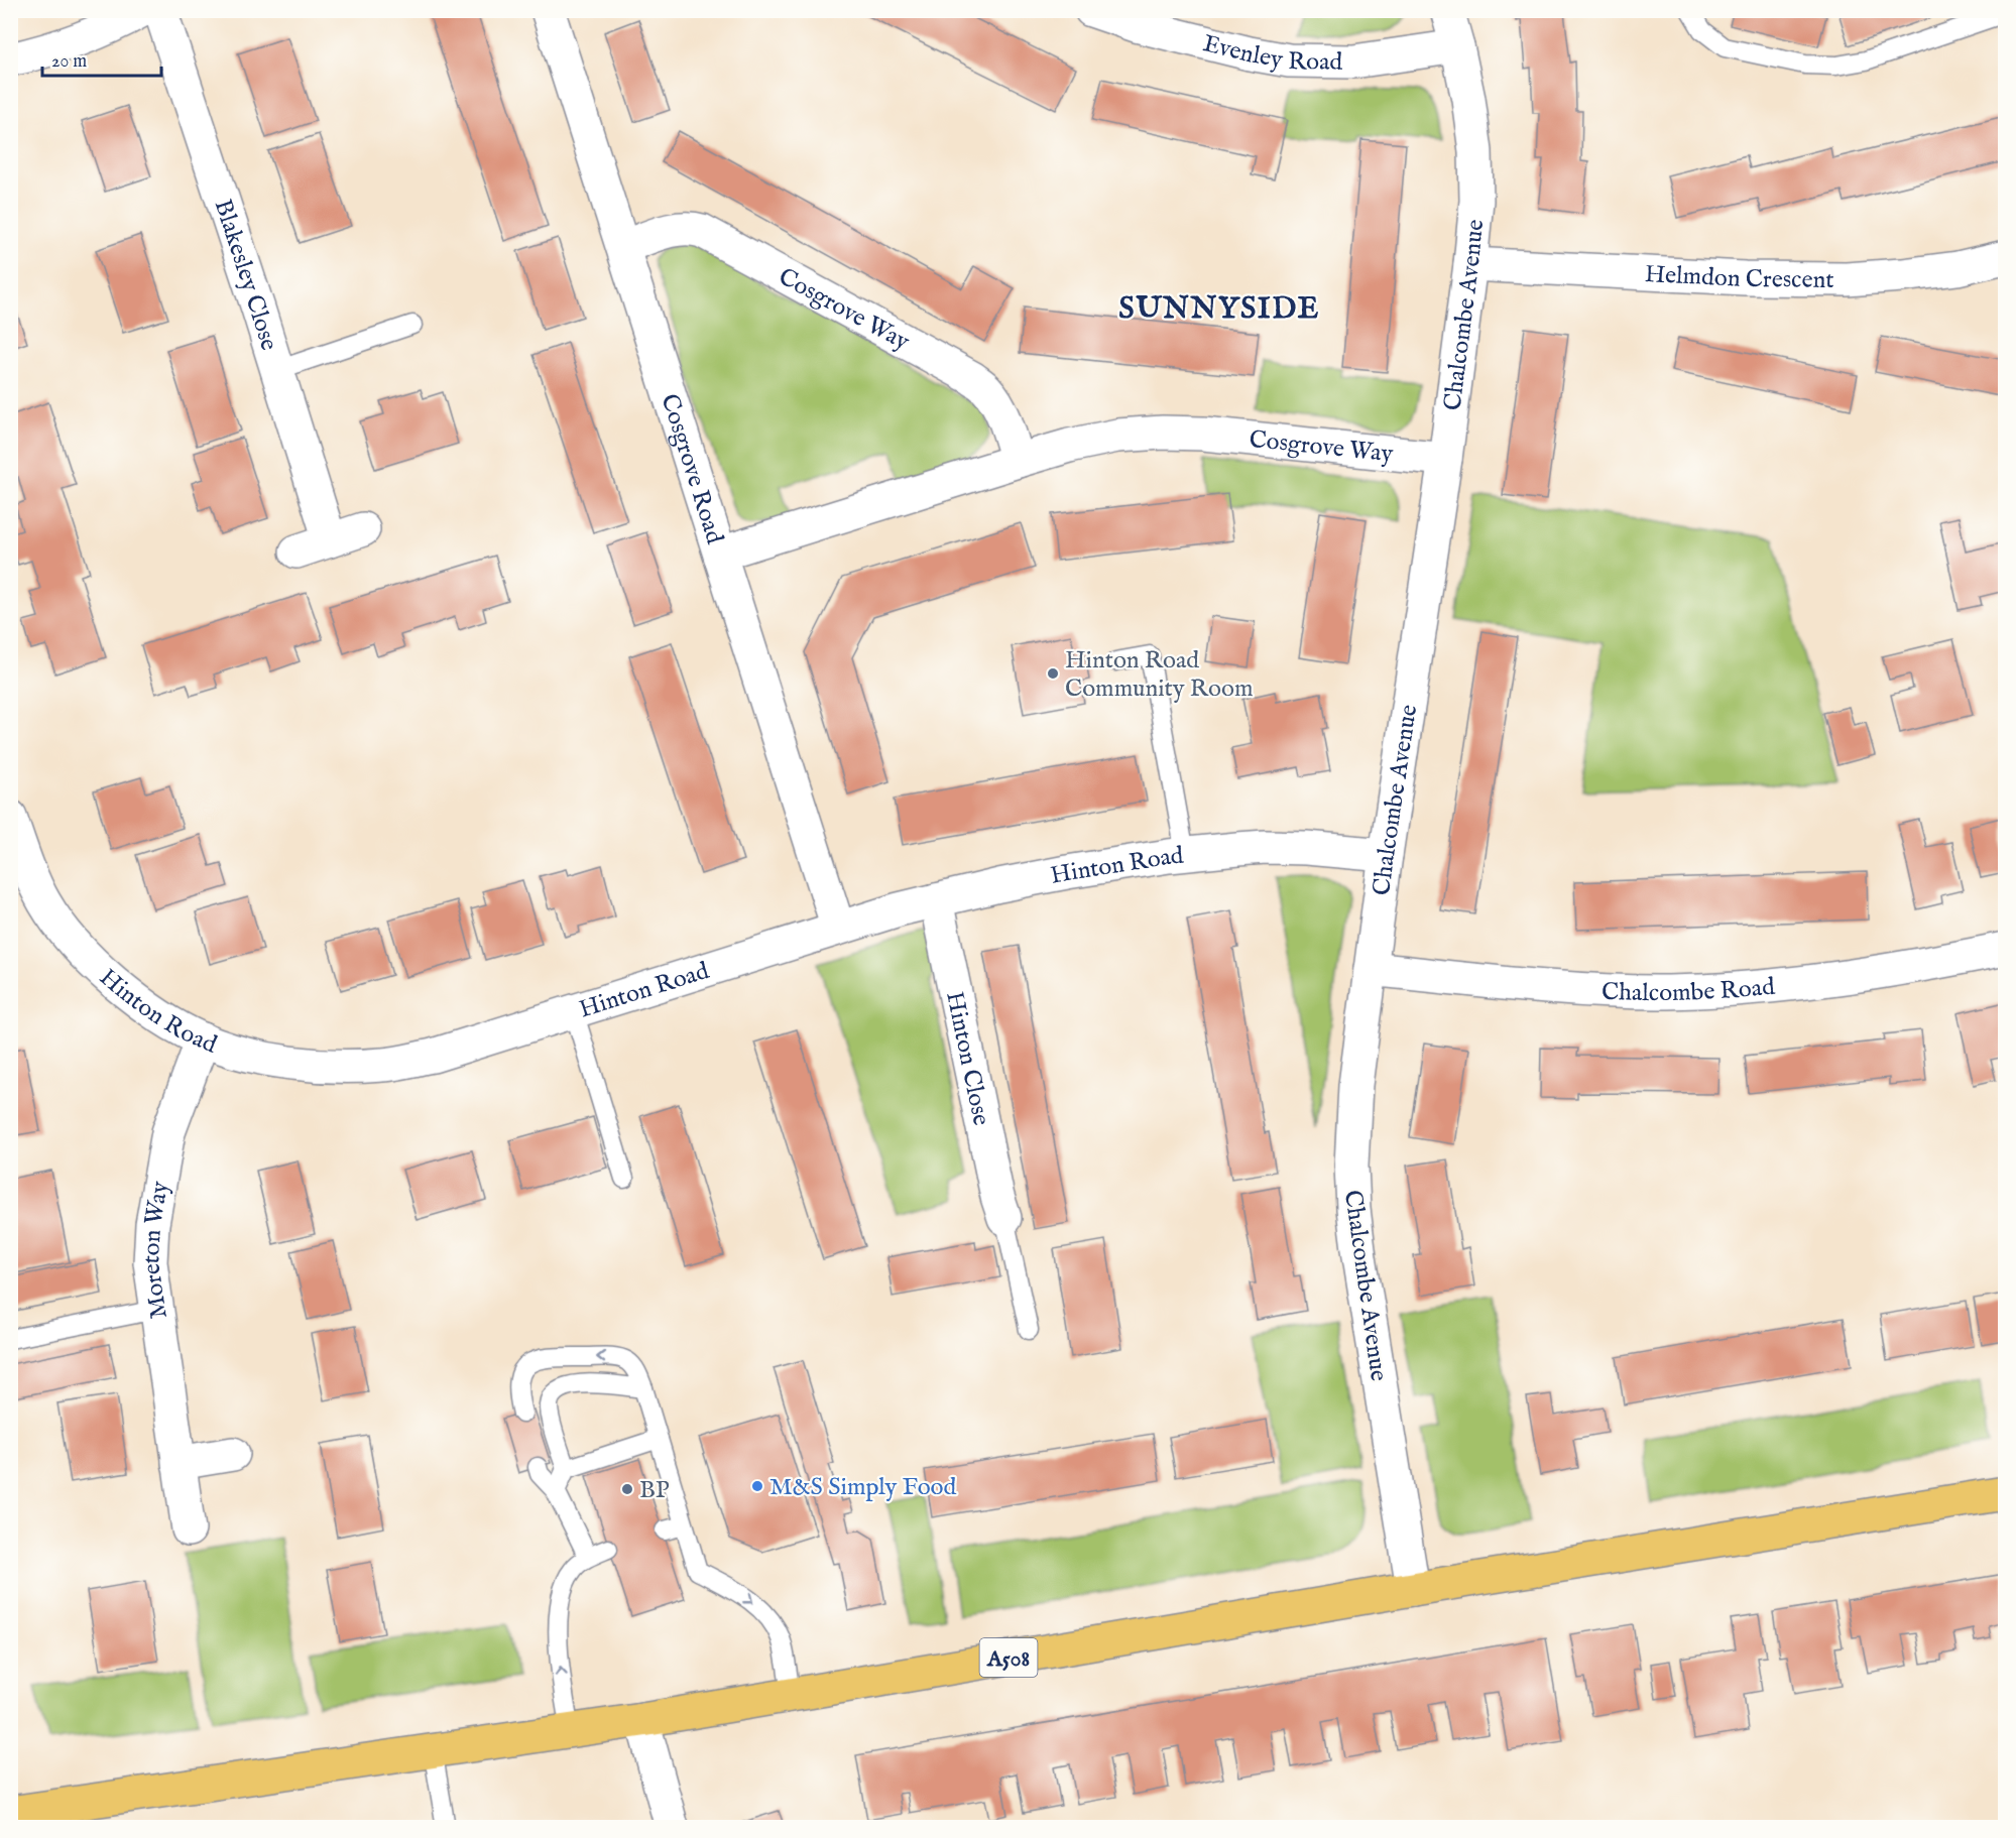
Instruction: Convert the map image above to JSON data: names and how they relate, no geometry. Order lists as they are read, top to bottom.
{
  "streets": {
    "highway": ["A508"],
    "street": [
      "Evenley Road",
      "Blakesley Close",
      "Helmdon Crescent",
      "Cosgrove Way",
      "Chalcombe Avenue",
      "Cosgrove Road",
      "Hinton Road",
      "Chalcombe Road",
      "Hinton Close",
      "Moreton Way"
    ]
  },
  "crossings": [
    ["Evenley Road", "Chalcombe Avenue"],
    ["Helmdon Crescent", "Chalcombe Avenue"],
    ["Cosgrove Way", "Chalcombe Avenue"],
    ["Cosgrove Way", "Cosgrove Road"],
    ["Chalcombe Avenue", "Hinton Road"],
    ["Chalcombe Avenue", "Chalcombe Road"],
    ["Chalcombe Avenue", "A508"],
    ["Cosgrove Road", "Hinton Road"],
    ["Hinton Road", "Hinton Close"],
    ["Hinton Road", "Moreton Way"]
  ],
  "districts": ["SUNNYSIDE"],
  "places": ["Hinton Road Community Room", "M&S Simply Food", "BP"],
  "scale_bar": "20 m"
}
